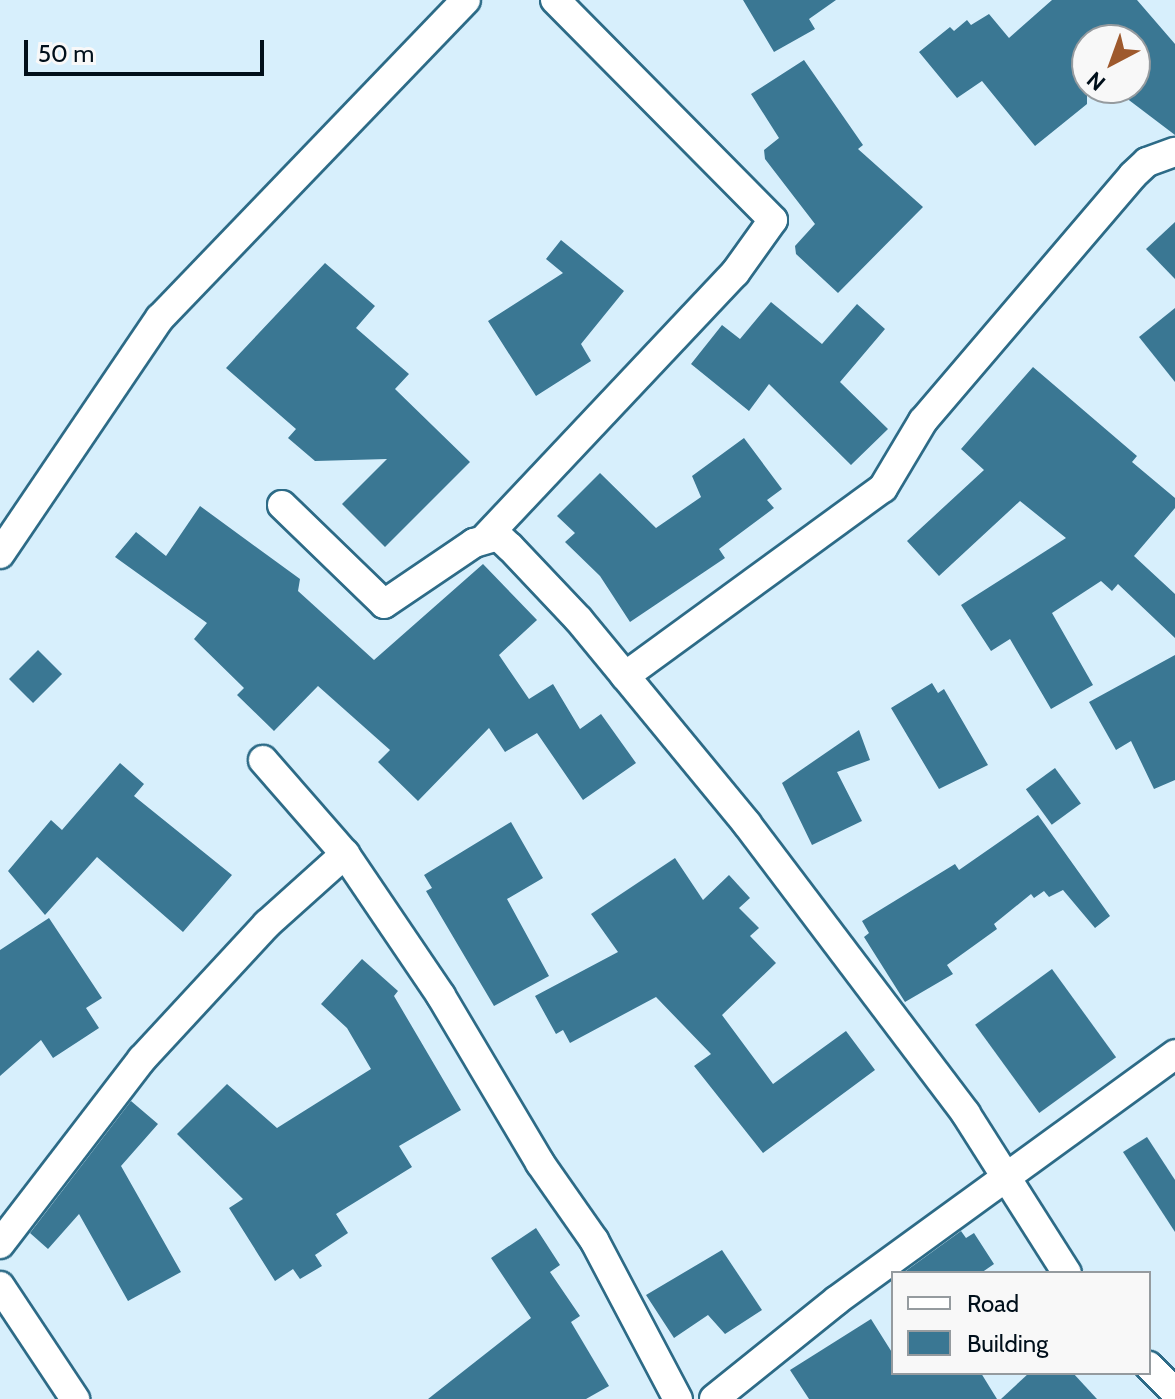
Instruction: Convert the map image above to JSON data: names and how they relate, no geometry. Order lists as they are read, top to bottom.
{
  "legend": ["Road", "Building"],
  "scale_bar": "50 m",
  "north": "bottom left"
}
